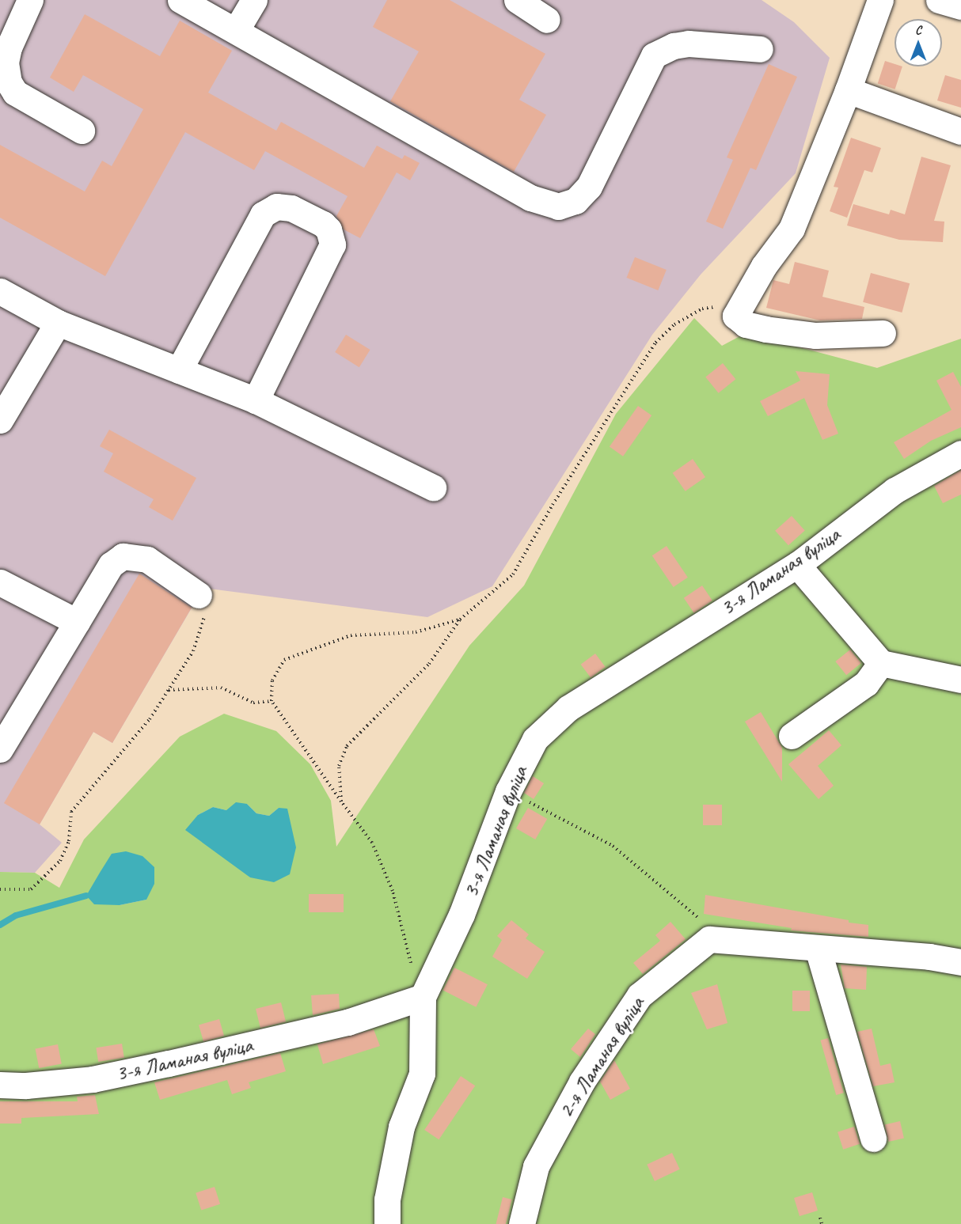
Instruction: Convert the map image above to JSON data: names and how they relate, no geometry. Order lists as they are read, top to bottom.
{
  "streets": {
    "street": ["3-я Ламаная вуліца", "2-я Ламаная вуліца"]
  },
  "north": "top"
}
